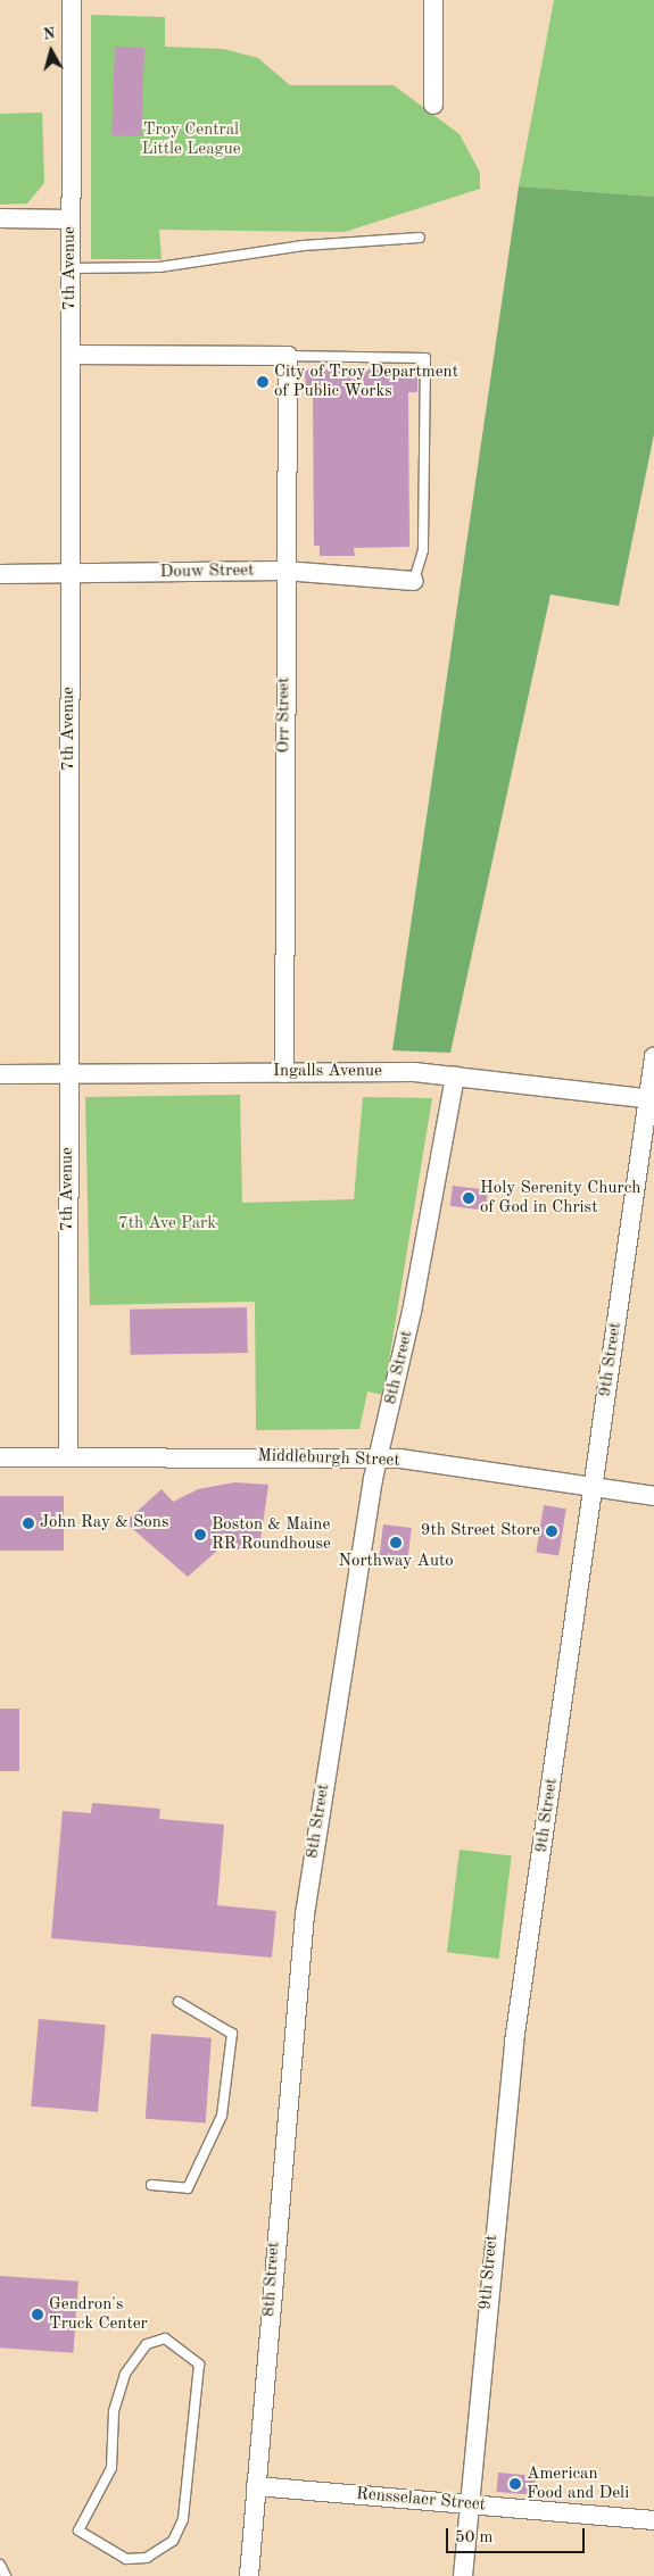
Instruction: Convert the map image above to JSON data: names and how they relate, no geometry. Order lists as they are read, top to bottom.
{
  "streets": {
    "street": [
      "7th Avenue",
      "Douw Street",
      "Orr Street",
      "Ingalls Avenue",
      "9th Street",
      "8th Street",
      "Middleburgh Street",
      "Rensselaer Street"
    ]
  },
  "crossings": [
    ["7th Avenue", "Douw Street"],
    ["7th Avenue", "Ingalls Avenue"],
    ["7th Avenue", "Middleburgh Street"],
    ["Douw Street", "Orr Street"],
    ["Orr Street", "Ingalls Avenue"],
    ["Ingalls Avenue", "9th Street"],
    ["Ingalls Avenue", "8th Street"],
    ["9th Street", "Middleburgh Street"],
    ["9th Street", "Rensselaer Street"],
    ["8th Street", "Middleburgh Street"],
    ["8th Street", "Rensselaer Street"]
  ],
  "parks": ["Troy Central Little League", "7th Ave Park"],
  "places": [
    "City of Troy Department of Public Works",
    "Holy Serenity Church of God in Christ",
    "John Ray & Sons",
    "9th Street Store",
    "Boston & Maine RR Roundhouse",
    "Northway Auto",
    "Gendron's Truck Center",
    "American Food and Deli"
  ],
  "scale_bar": "50 m",
  "north": "top"
}
